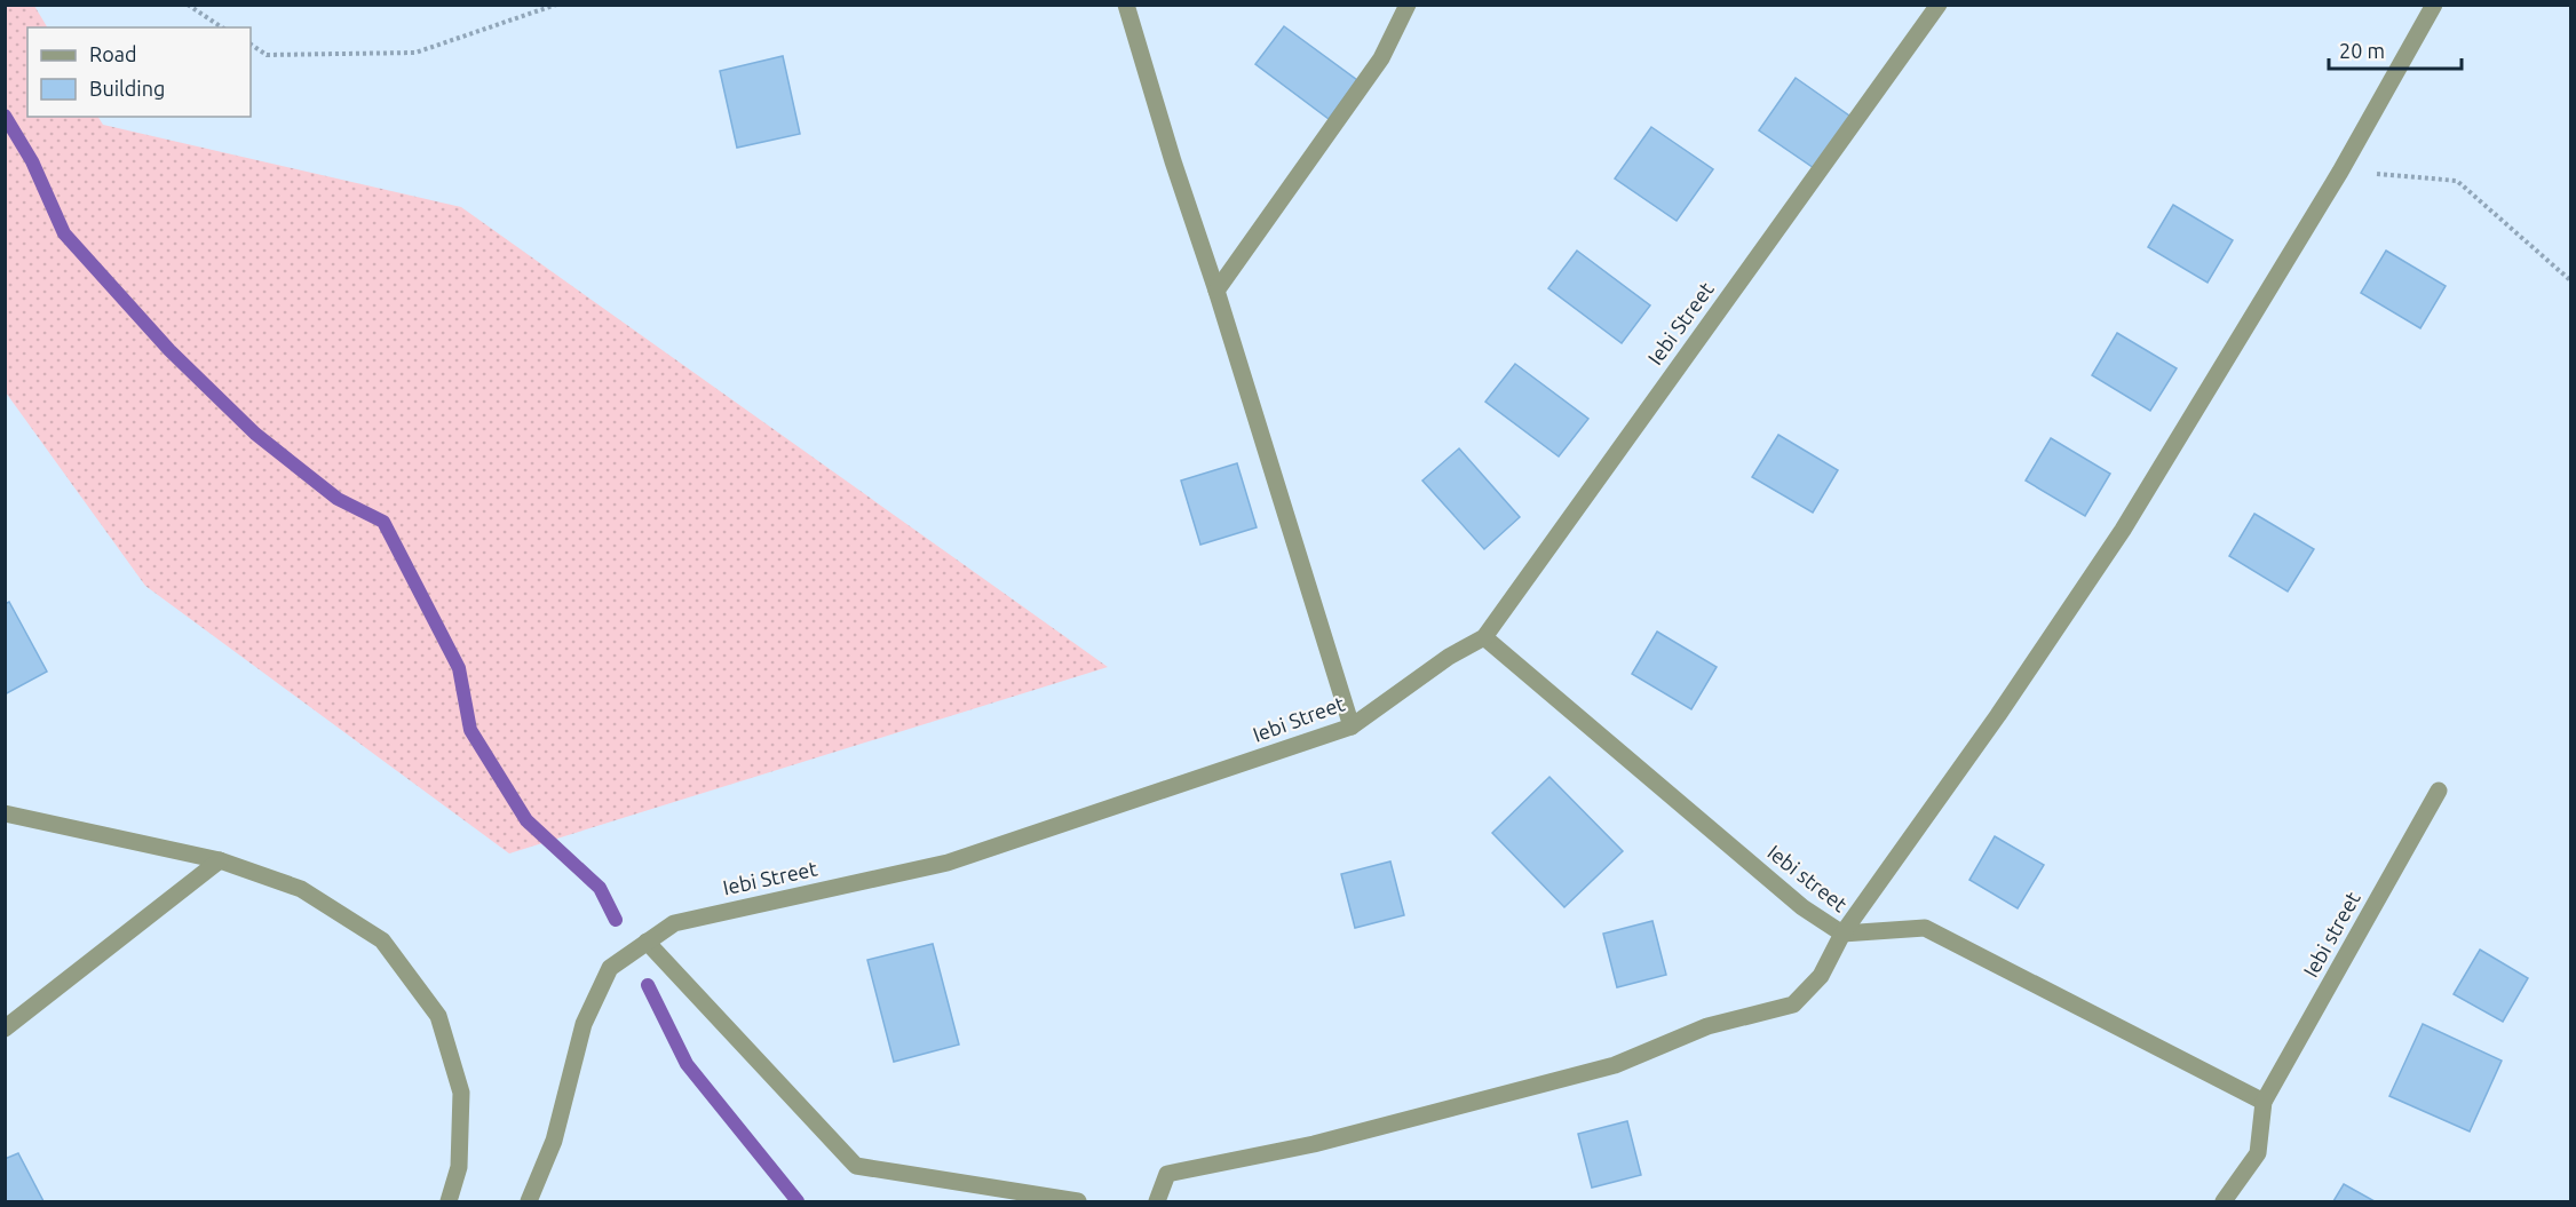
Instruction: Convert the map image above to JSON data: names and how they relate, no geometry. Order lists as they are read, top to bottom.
{
  "streets": {
    "street": ["Iebi Street", "Iebi street"]
  },
  "crossings": [
    ["Iebi Street", "Iebi street"]
  ],
  "legend": ["Road", "Building"],
  "scale_bar": "20 m"
}
